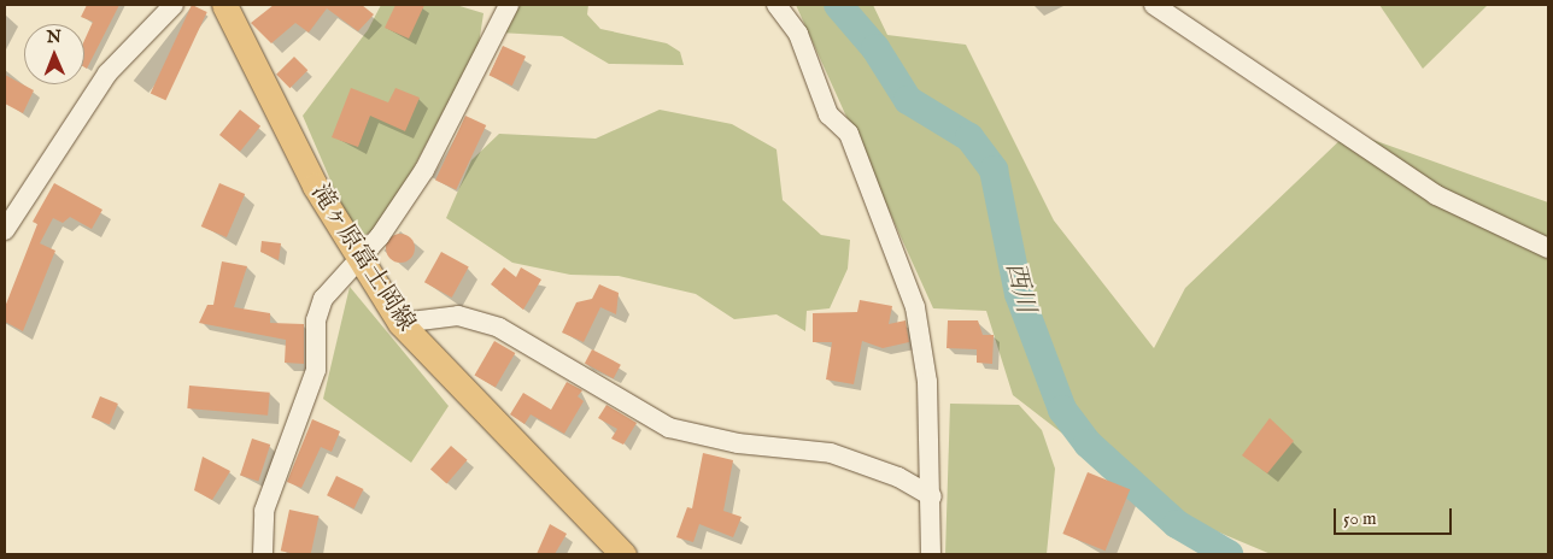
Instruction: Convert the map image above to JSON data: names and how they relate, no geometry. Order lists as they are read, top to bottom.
{
  "streets": {
    "main road": ["滝ヶ原富士岡線"]
  },
  "water": ["西川"],
  "scale_bar": "50 m",
  "north": "top"
}
